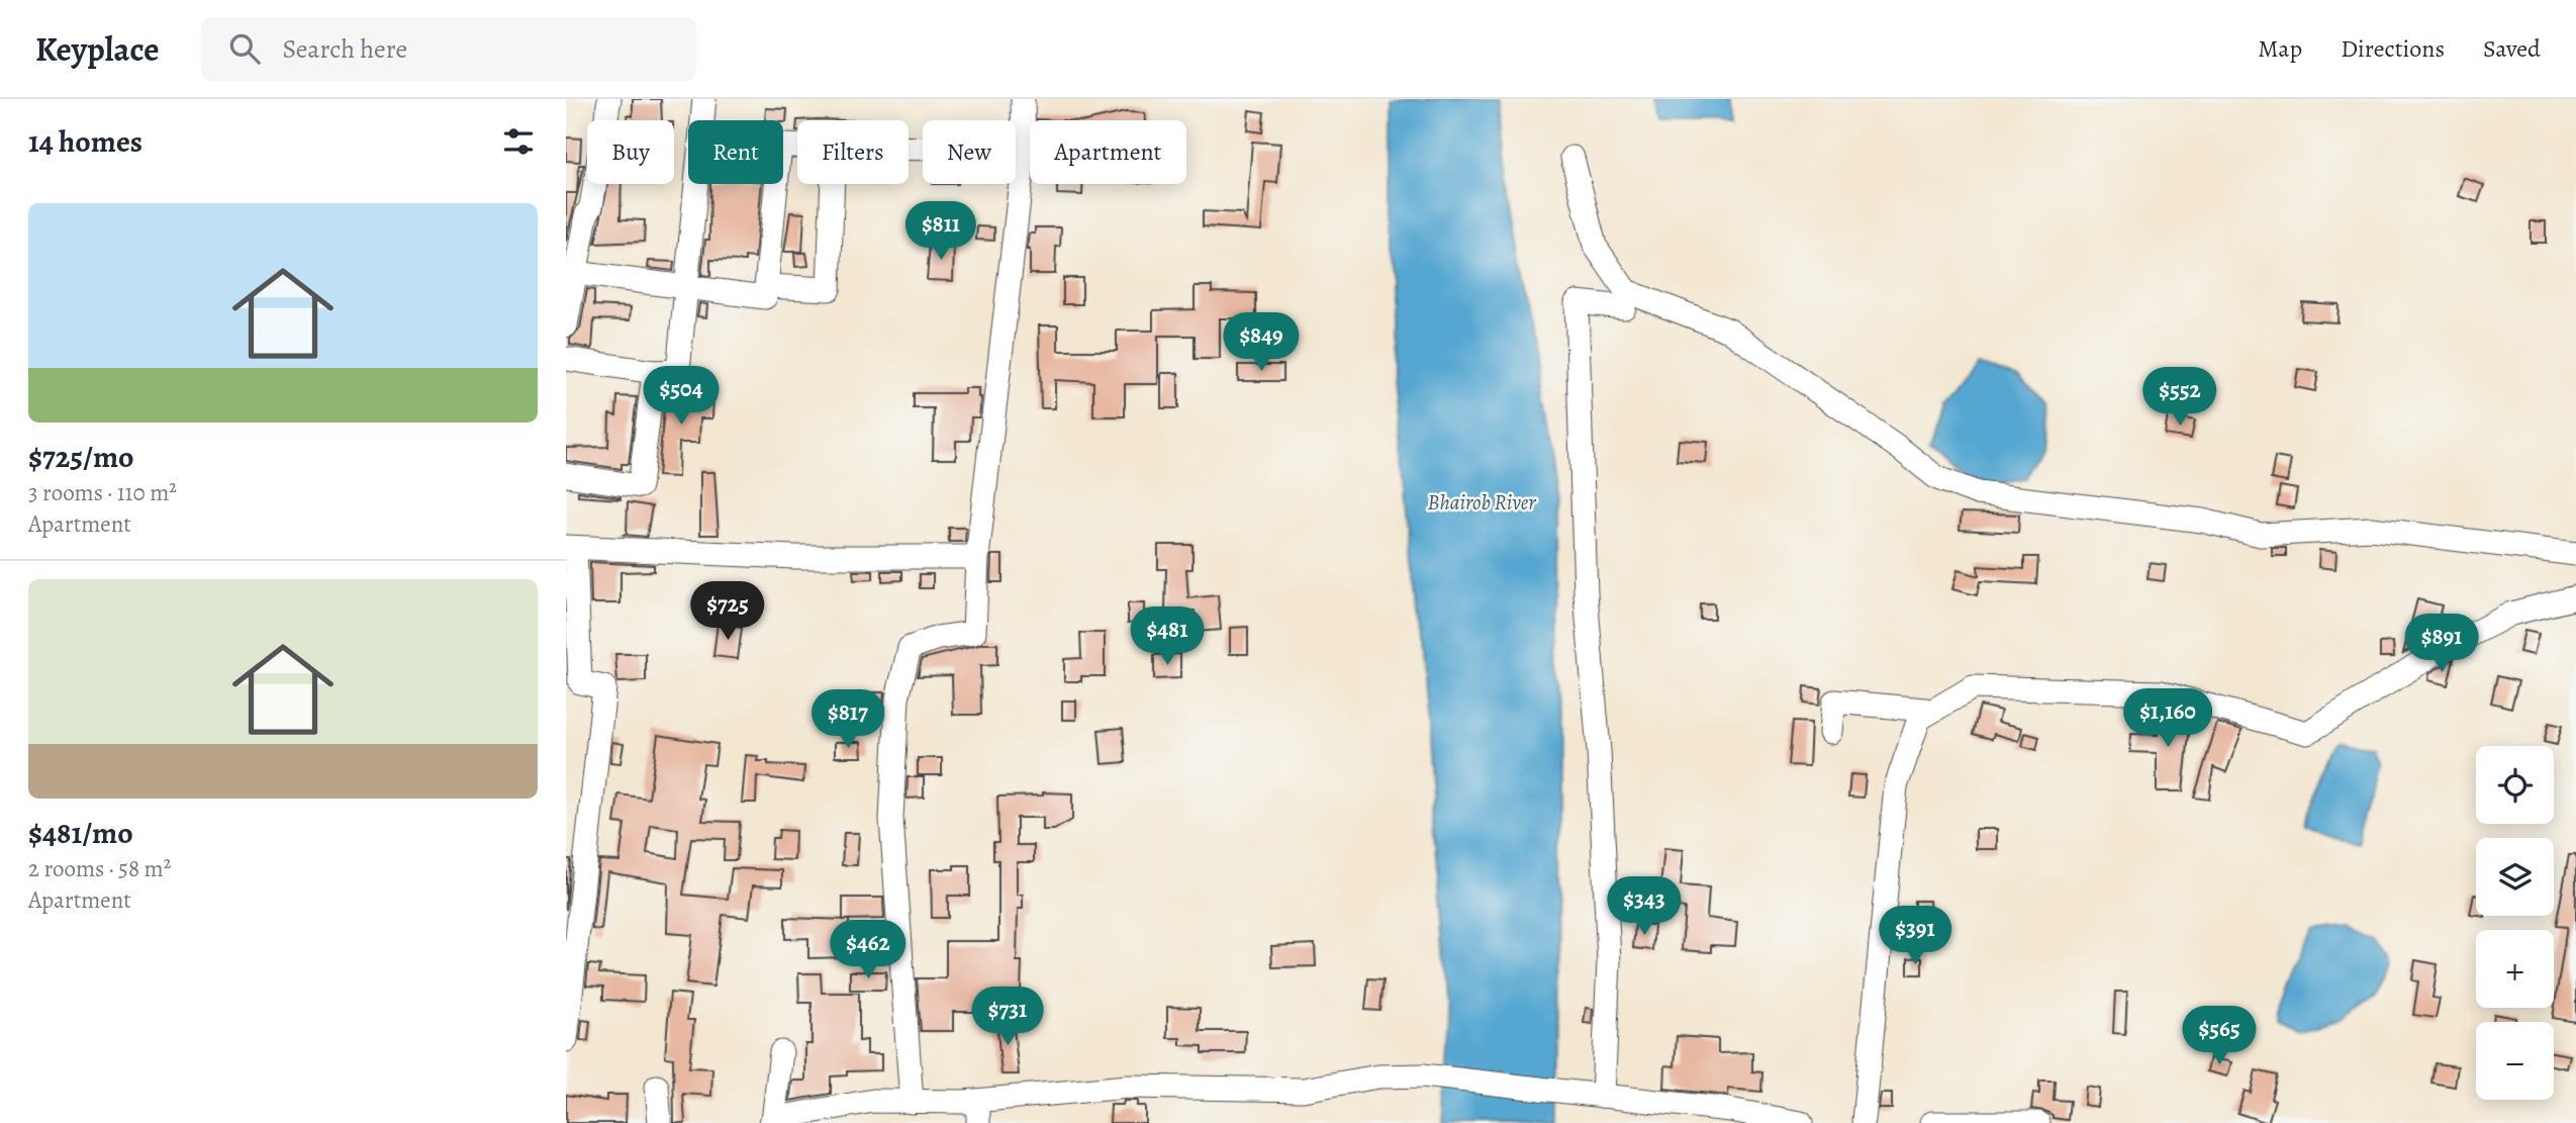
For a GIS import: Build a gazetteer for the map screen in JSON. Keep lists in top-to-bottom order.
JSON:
{
  "water": ["Bhairob River"],
  "page": {
    "header": "Keyplace",
    "search": "Search here",
    "nav": ["Map", "Directions", "Saved"],
    "heading": "14 homes",
    "chip": [
      "Buy",
      "Rent",
      "Filters",
      "New",
      "Apartment"
    ],
    "list": [
      {
        "name": "$725/mo",
        "note": "3 rooms · 110 m² · Apartment"
      },
      {
        "name": "$481/mo",
        "note": "2 rooms · 58 m² · Apartment"
      }
    ],
    "price": [
      "$811",
      "$849",
      "$504",
      "$552",
      "$725",
      "$481",
      "$891",
      "$1,160",
      "$817",
      "$343",
      "$391",
      "$462",
      "$731",
      "$565"
    ],
    "map_buttons": ["+", "−"]
  }
}
